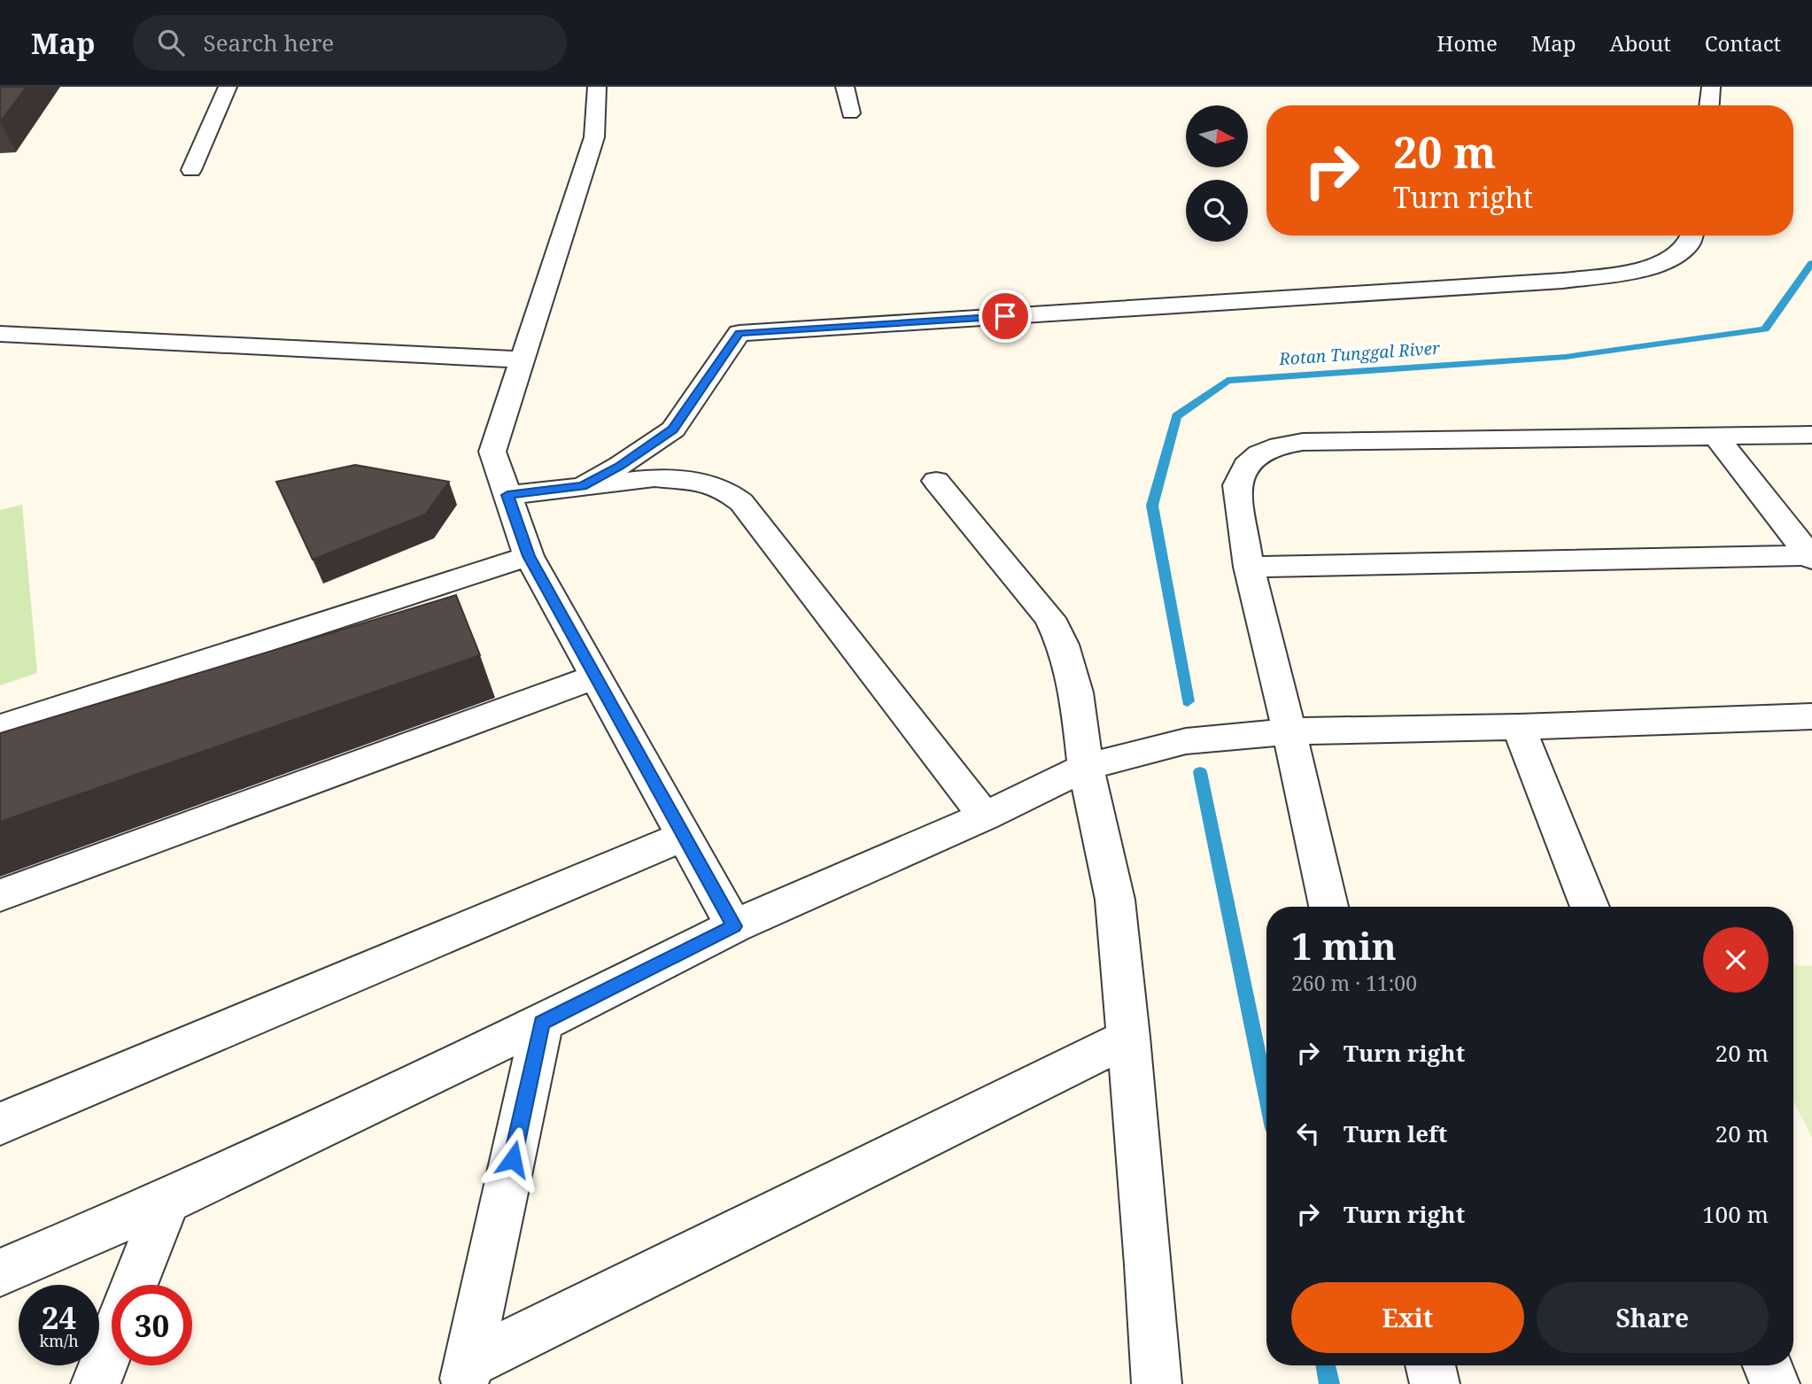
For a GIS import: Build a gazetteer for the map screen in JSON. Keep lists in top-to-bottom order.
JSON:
{
  "water": ["Rotan Tunggal River"],
  "north": "right",
  "page": {
    "header": "Map",
    "search": "Search here",
    "nav": [
      "Home",
      "Map",
      "About",
      "Contact"
    ],
    "turn": ["20 m", "Turn right"],
    "heading": ["1 min", "260 m · 11:00"],
    "list": [
      {
        "name": "Turn right",
        "value": "20 m"
      },
      {
        "name": "Turn left",
        "value": "20 m"
      },
      {
        "name": "Turn right",
        "value": "100 m"
      }
    ],
    "buttons": ["Exit", "Share"],
    "speed": "24 km/h",
    "limit": "30"
  }
}
